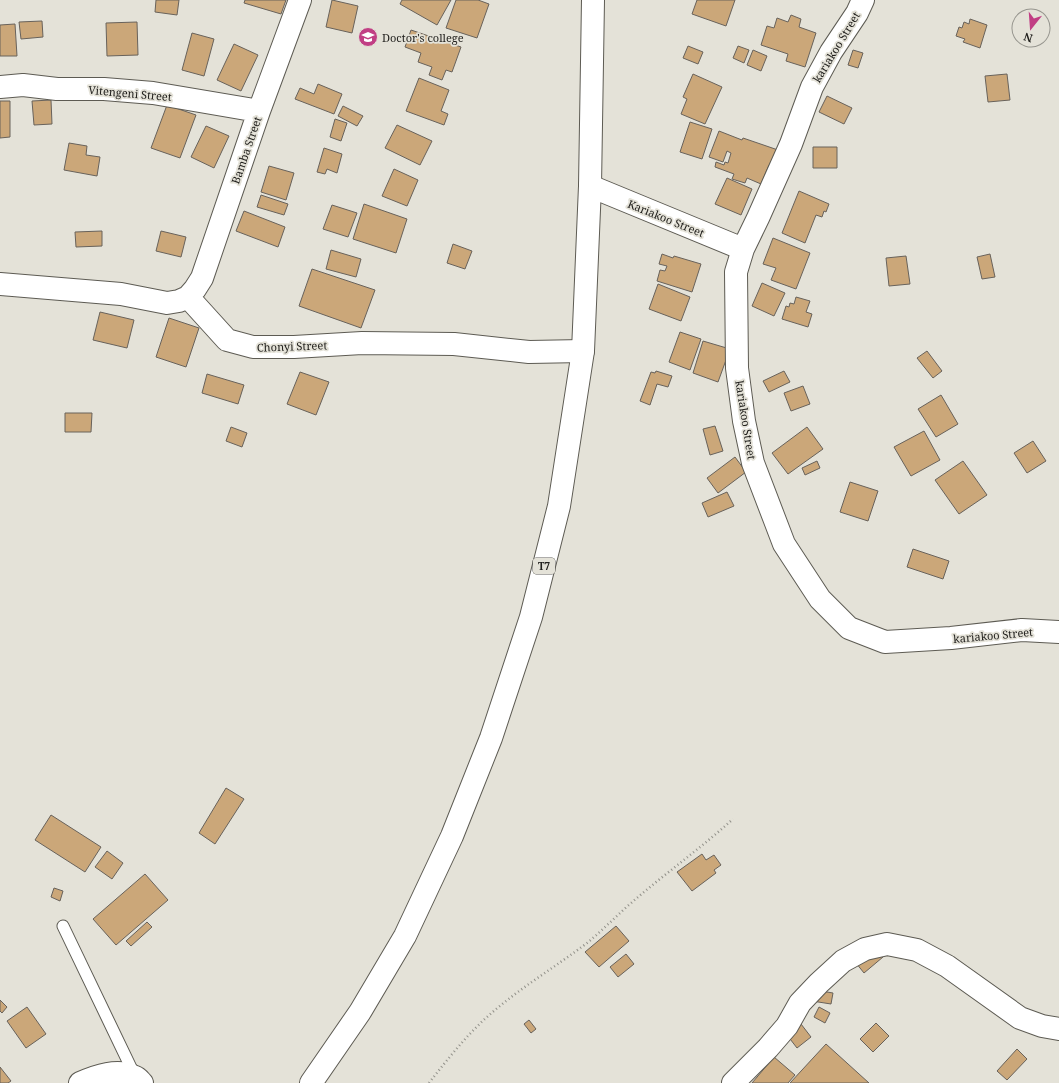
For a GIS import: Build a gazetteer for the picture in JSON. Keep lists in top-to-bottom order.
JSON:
{
  "streets": {
    "main road": [
      "kariakoo Street",
      "Vitengeni Street",
      "Bamba Street",
      "Kariakoo Street",
      "Chonyi Street",
      "T7"
    ]
  },
  "crossings": [
    ["kariakoo Street", "Kariakoo Street"],
    ["Vitengeni Street", "Bamba Street"],
    ["Bamba Street", "Chonyi Street"],
    ["Kariakoo Street", "T7"],
    ["Chonyi Street", "T7"]
  ],
  "places": {
    "school or university": ["Doctor's college"]
  },
  "north": "bottom"
}
